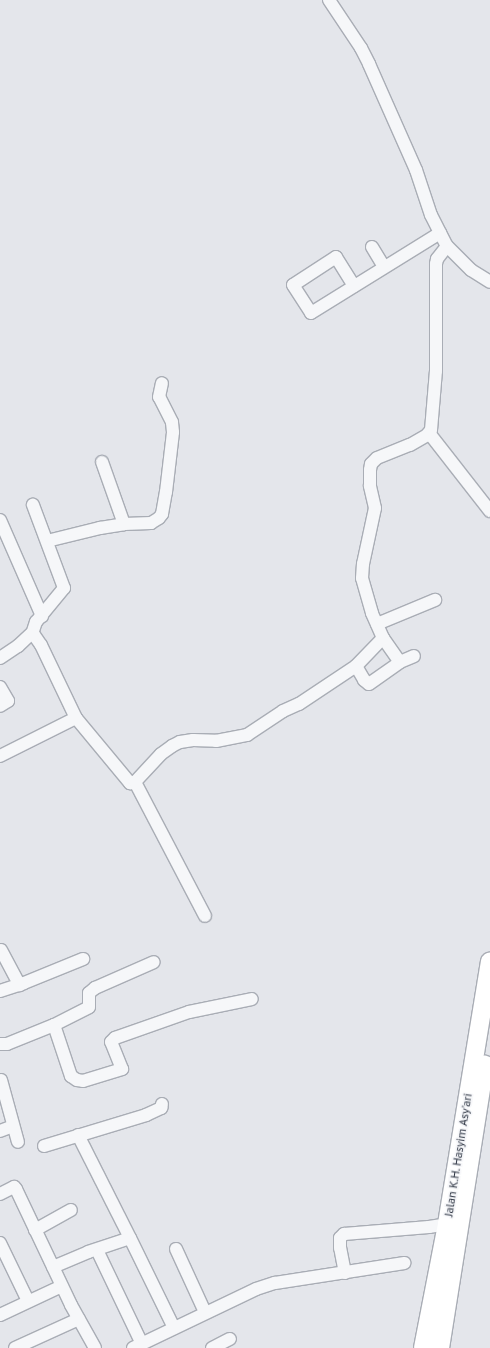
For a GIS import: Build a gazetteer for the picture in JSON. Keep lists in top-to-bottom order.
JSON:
{
  "streets": {
    "highway": ["Jalan K.H. Hasyim Asy'ari"]
  }
}
